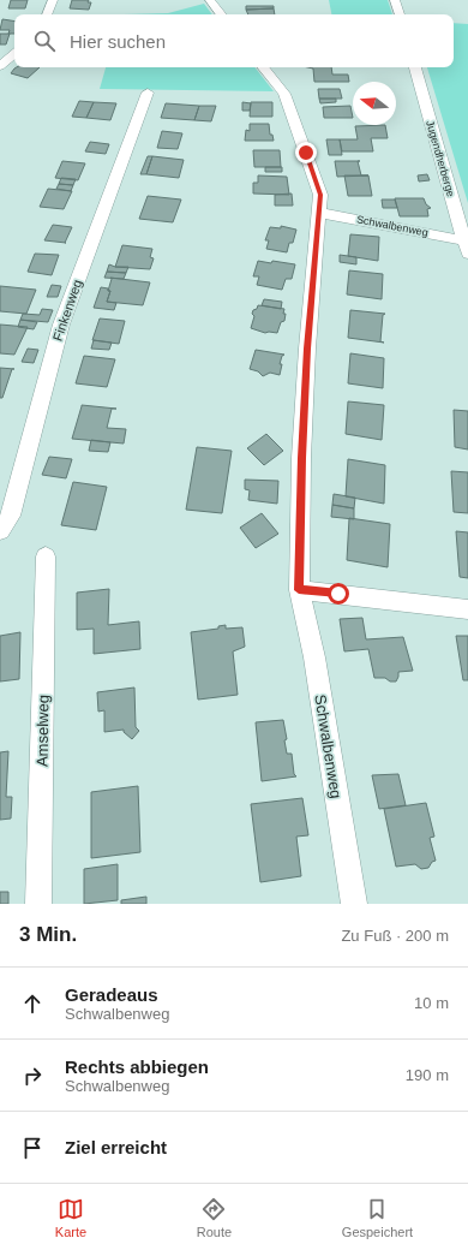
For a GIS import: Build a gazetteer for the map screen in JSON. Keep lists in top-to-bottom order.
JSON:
{
  "streets": {
    "street": [
      "Jugendherberge",
      "Schwalbenweg",
      "Finkenweg",
      "Amselweg"
    ]
  },
  "crossings": [
    ["Jugendherberge", "Schwalbenweg"]
  ],
  "north": "left",
  "page": {
    "search": "Hier suchen",
    "heading": ["3 Min.", "Zu Fuß · 200 m"],
    "list": [
      ["Geradeaus", "Schwalbenweg", "10 m"],
      ["Rechts abbiegen", "Schwalbenweg", "190 m"],
      "Ziel erreicht"
    ],
    "nav": ["Karte", "Route", "Gespeichert"]
  }
}
